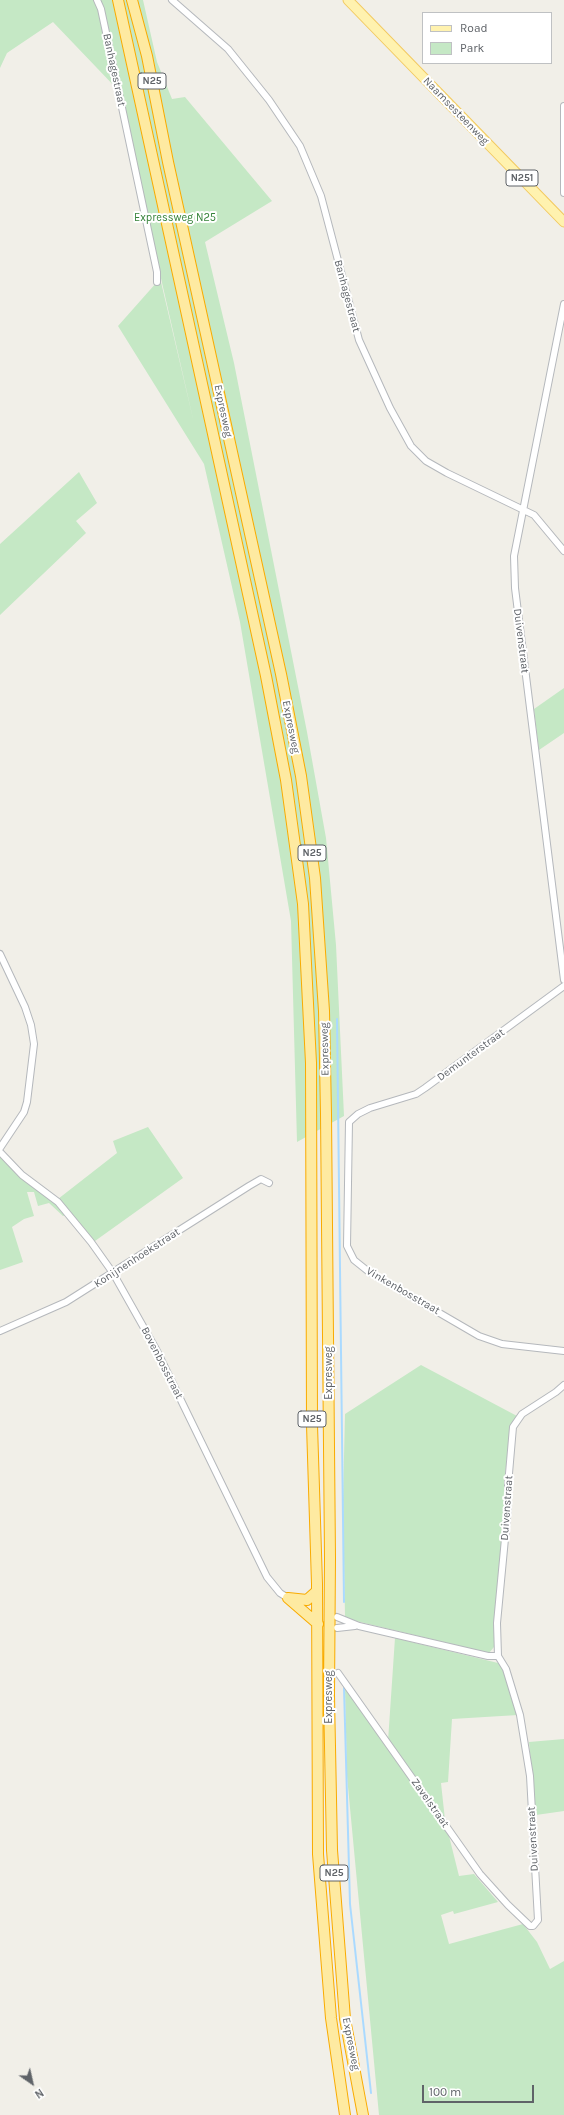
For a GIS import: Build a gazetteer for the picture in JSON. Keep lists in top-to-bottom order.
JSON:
{
  "streets": {
    "highway": ["N25", "Expresweg"],
    "main road": ["Naamsesteenweg", "N251"],
    "street": [
      "Banhagestraat",
      "Duivenstraat",
      "Demunterstraat",
      "Konijnenhoekstraat",
      "Vinkenbosstraat",
      "Bovenbosstraat",
      "Zavelstraat"
    ]
  },
  "crossings": [
    ["Banhagestraat", "Duivenstraat"],
    ["Duivenstraat", "Zavelstraat"],
    ["Demunterstraat", "Vinkenbosstraat"],
    ["Konijnenhoekstraat", "Bovenbosstraat"]
  ],
  "parks": ["Expressweg N25"],
  "legend": ["Road", "Park"],
  "scale_bar": "100 m",
  "north": "bottom right"
}
